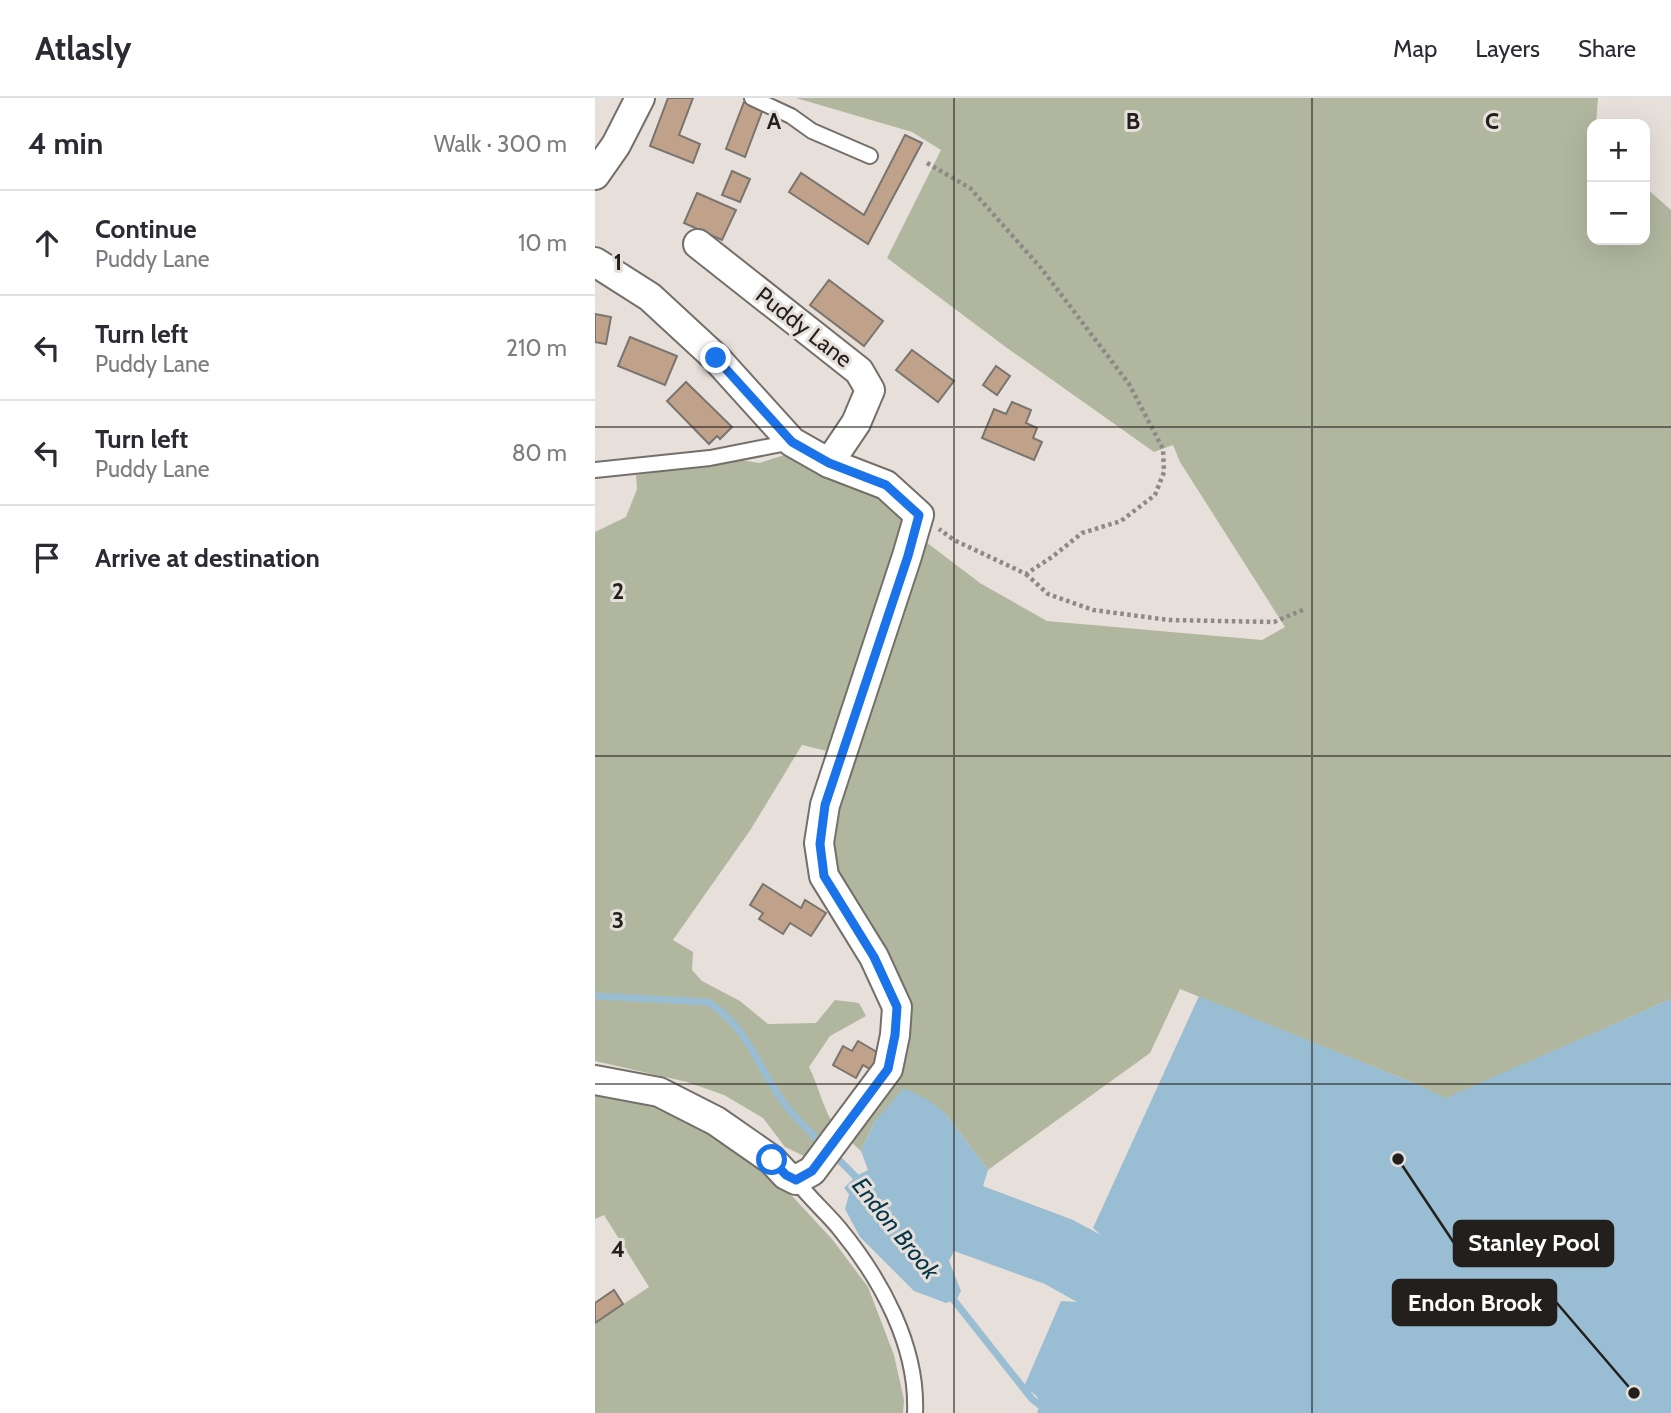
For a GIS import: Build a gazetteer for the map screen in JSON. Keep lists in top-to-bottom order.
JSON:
{
  "streets": {
    "street": ["Puddy Lane"]
  },
  "water": ["Endon Brook"],
  "places": ["Stanley Pool", "Endon Brook"],
  "page": {
    "header": "Atlasly",
    "nav": ["Map", "Layers", "Share"],
    "heading": ["4 min", "Walk · 300 m"],
    "map_buttons": ["+", "−"],
    "list": [
      ["Continue", "Puddy Lane", "10 m"],
      ["Turn left", "Puddy Lane", "210 m"],
      ["Turn left", "Puddy Lane", "80 m"],
      "Arrive at destination"
    ]
  },
  "grid": {
    "columns": ["A", "B", "C"],
    "rows": [
      "1",
      "2",
      "3",
      "4"
    ]
  }
}
